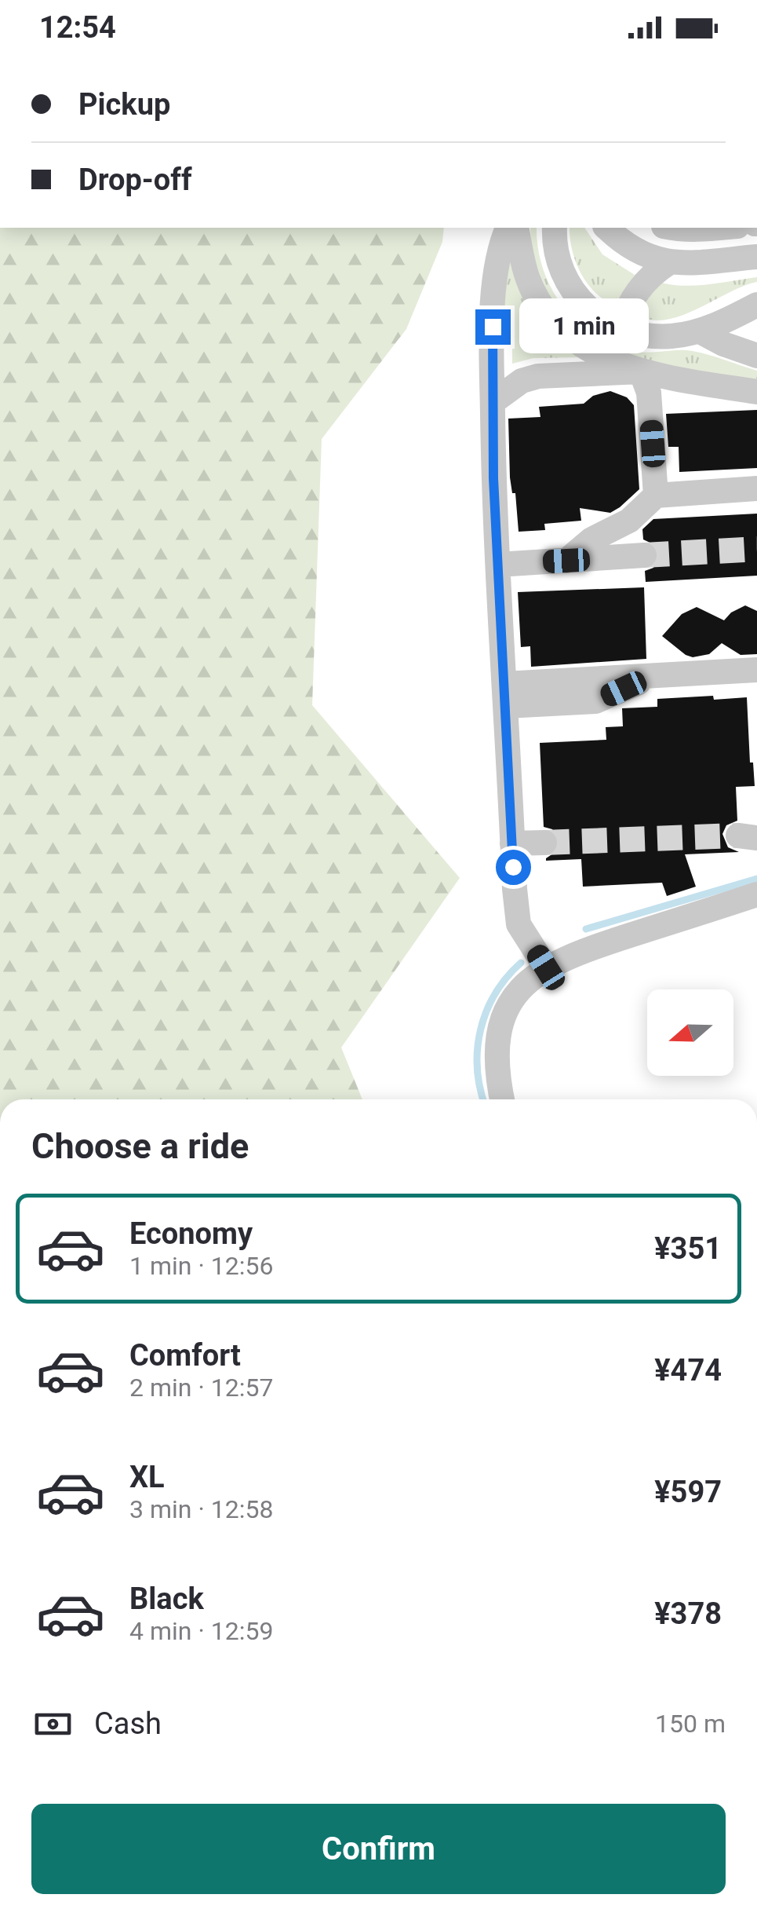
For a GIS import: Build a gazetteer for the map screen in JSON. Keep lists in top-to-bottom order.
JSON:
{
  "north": "left",
  "page": {
    "status": "12:54",
    "banner": ["Pickup", "Drop-off"],
    "bubble": "1 min",
    "heading": "Choose a ride",
    "list": [
      {
        "name": "Economy",
        "note": "1 min · 12:56",
        "value": "¥351"
      },
      {
        "name": "Comfort",
        "note": "2 min · 12:57",
        "value": "¥474"
      },
      {
        "name": "XL",
        "note": "3 min · 12:58",
        "value": "¥597"
      },
      {
        "name": "Black",
        "note": "4 min · 12:59",
        "value": "¥378"
      }
    ],
    "pay": ["Cash", "150 m"],
    "buttons": "Confirm"
  }
}
